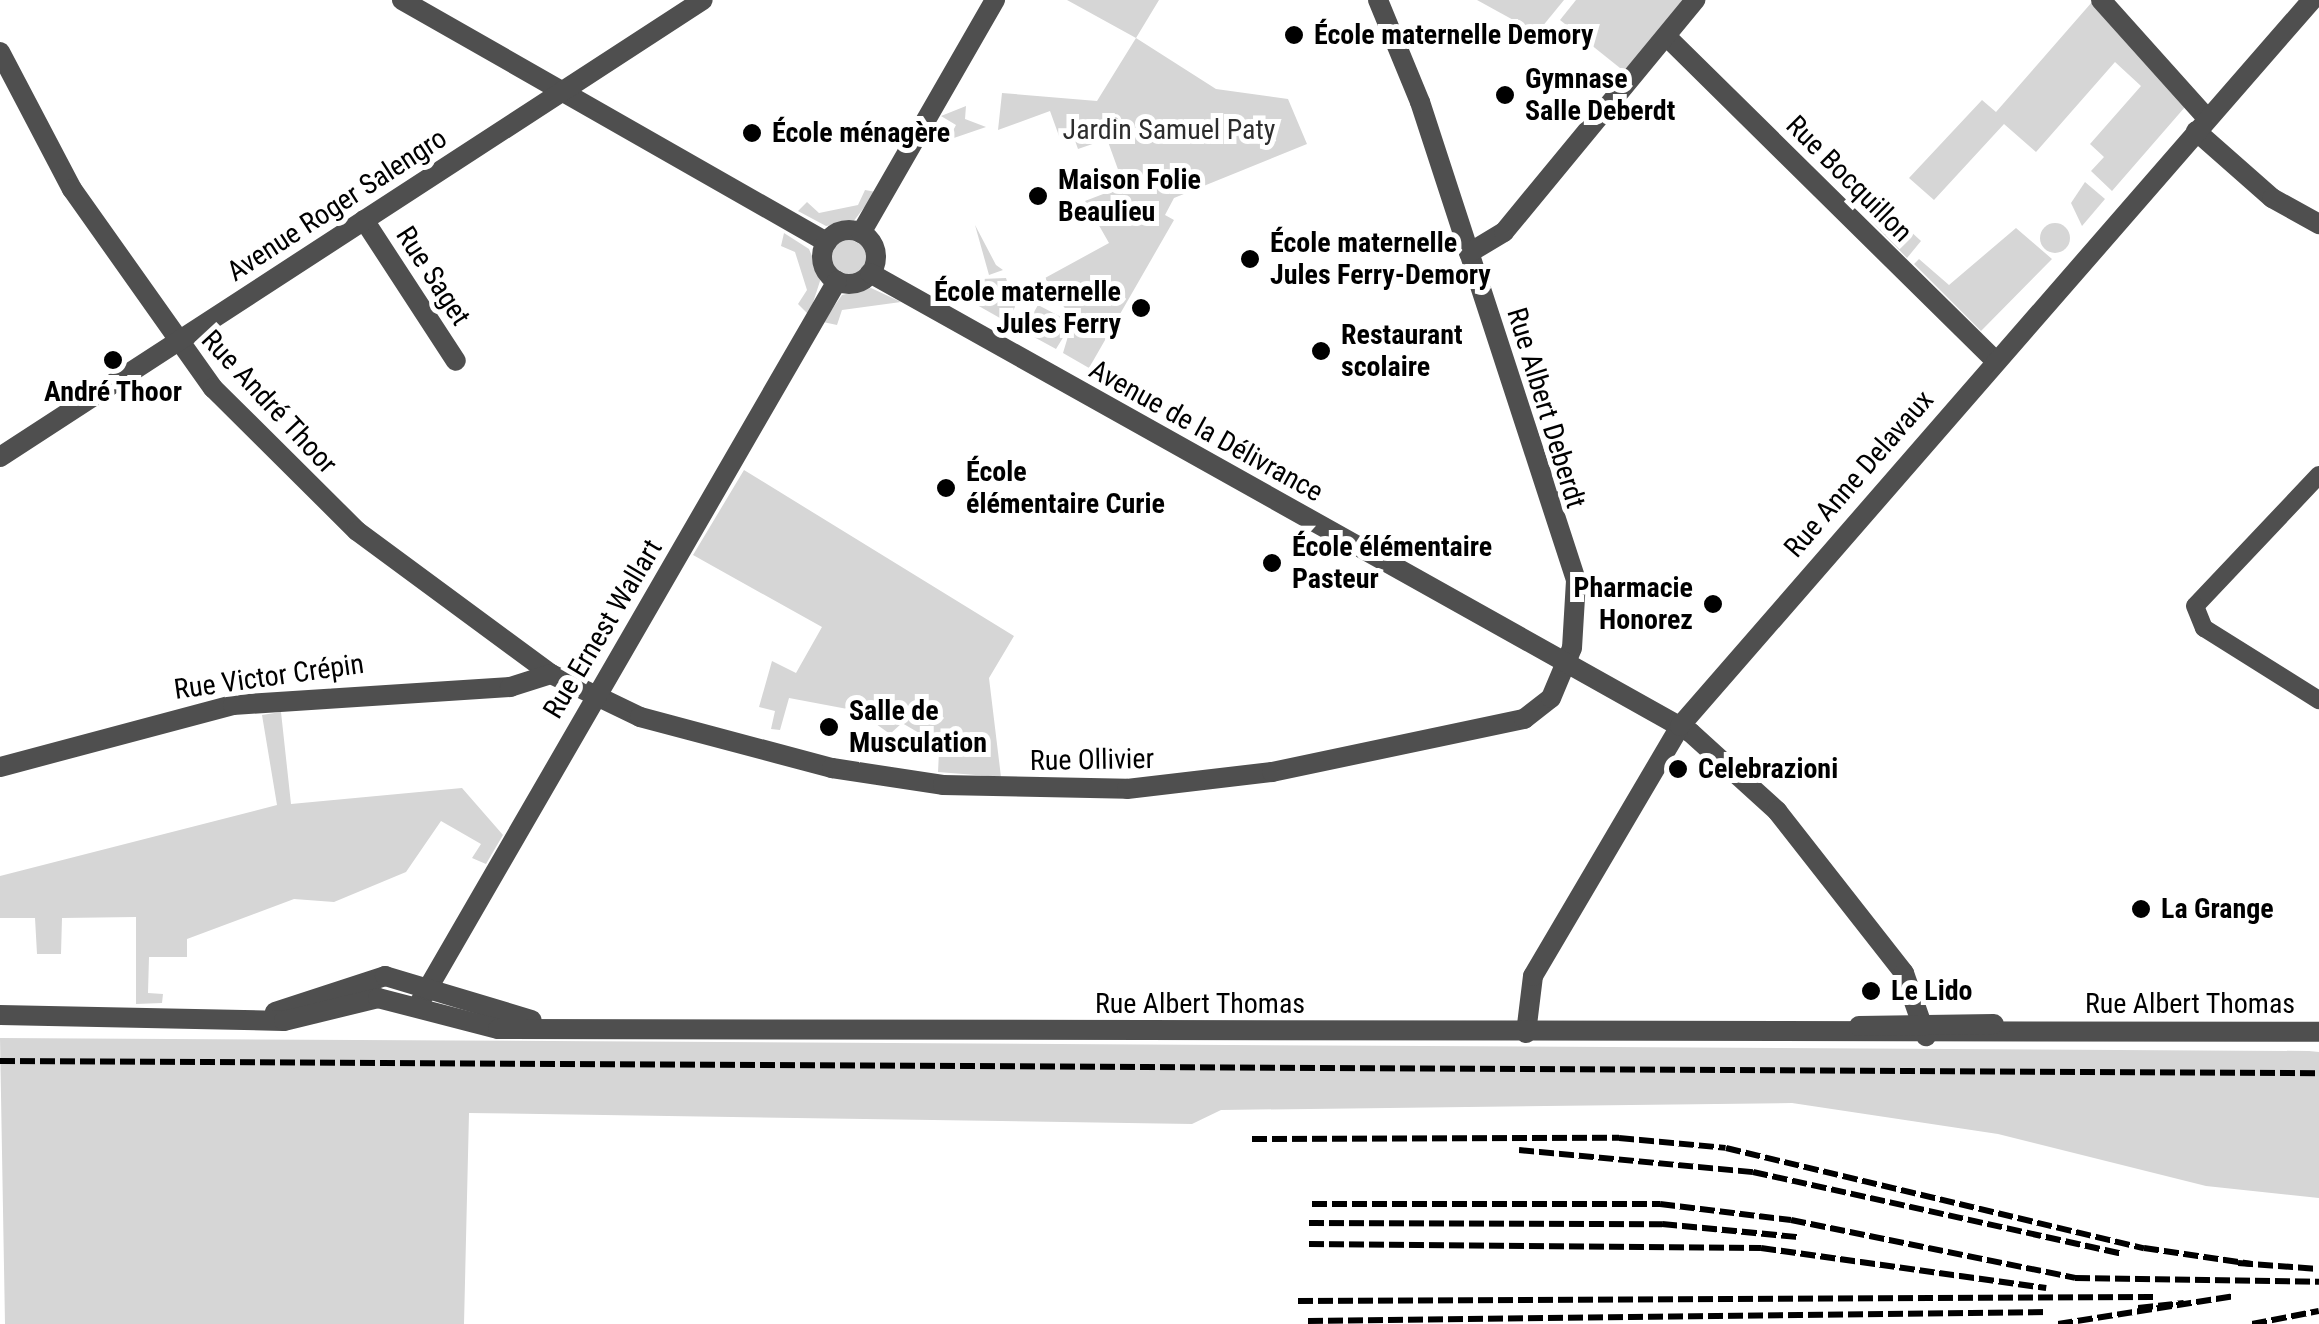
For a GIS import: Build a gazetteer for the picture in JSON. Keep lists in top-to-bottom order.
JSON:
{
  "streets": {
    "street": [
      "Rue Bocquillon",
      "Avenue Roger Salengro",
      "Rue Saget",
      "Rue André Thoor",
      "Rue Albert Deberdt",
      "Avenue de la Délivrance",
      "Rue Anne Delavaux",
      "Rue Ernest Wallart",
      "Rue Victor Crépin",
      "Rue Ollivier",
      "Rue Albert Thomas"
    ]
  },
  "crossings": [
    ["Rue Bocquillon", "Rue Anne Delavaux"],
    ["Avenue Roger Salengro", "Rue Saget"],
    ["Avenue Roger Salengro", "Rue André Thoor"],
    ["Rue André Thoor", "Rue Ernest Wallart"],
    ["Rue André Thoor", "Rue Victor Crépin"],
    ["Rue André Thoor", "Rue Ollivier"],
    ["Rue Albert Deberdt", "Avenue de la Délivrance"],
    ["Rue Albert Deberdt", "Rue Ollivier"],
    ["Avenue de la Délivrance", "Rue Anne Delavaux"],
    ["Avenue de la Délivrance", "Rue Ernest Wallart"],
    ["Avenue de la Délivrance", "Rue Ollivier"],
    ["Avenue de la Délivrance", "Rue Albert Thomas"],
    ["Rue Anne Delavaux", "Rue Albert Thomas"],
    ["Rue Ernest Wallart", "Rue Ollivier"],
    ["Rue Ernest Wallart", "Rue Albert Thomas"]
  ],
  "parks": ["Jardin Samuel Paty"],
  "places": [
    "École maternelle Demory",
    "Gymnase Salle Deberdt",
    "École ménagère",
    "Maison Folie Beaulieu",
    "École maternelle Jules Ferry-Demory",
    "École maternelle Jules Ferry",
    "Restaurant scolaire",
    "André Thoor",
    "École élémentaire Curie",
    "École élémentaire Pasteur",
    "Pharmacie Honorez",
    "Salle de Musculation",
    "Celebrazioni",
    "La Grange",
    "Le Lido"
  ]
}
